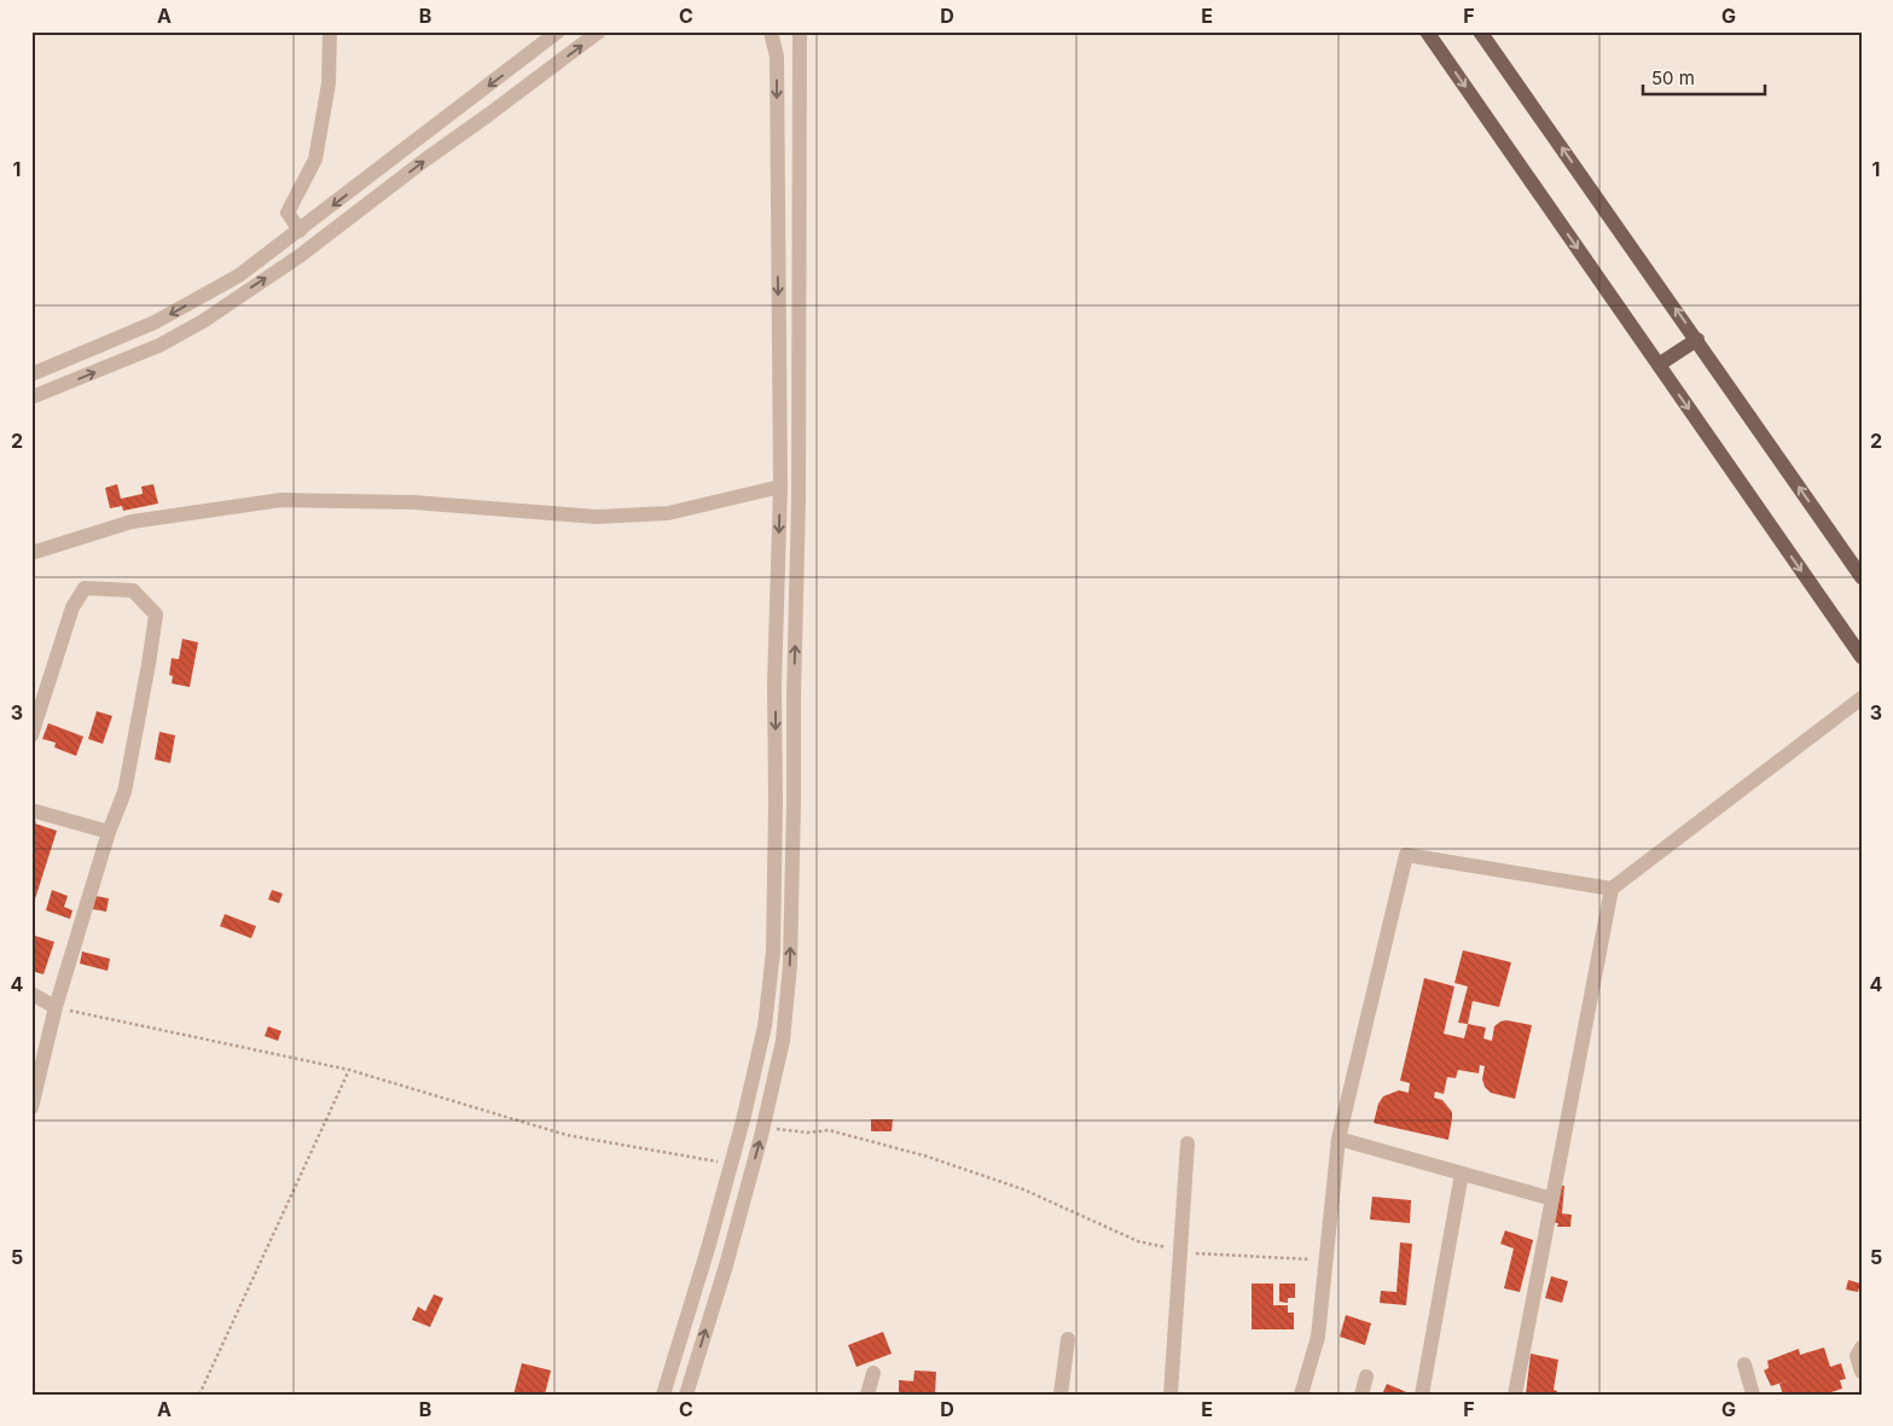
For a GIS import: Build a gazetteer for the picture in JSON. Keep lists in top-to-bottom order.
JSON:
{
  "scale_bar": "50 m",
  "grid": {
    "columns": [
      "A",
      "B",
      "C",
      "D",
      "E",
      "F",
      "G"
    ],
    "rows": [
      "1",
      "2",
      "3",
      "4",
      "5"
    ]
  }
}
